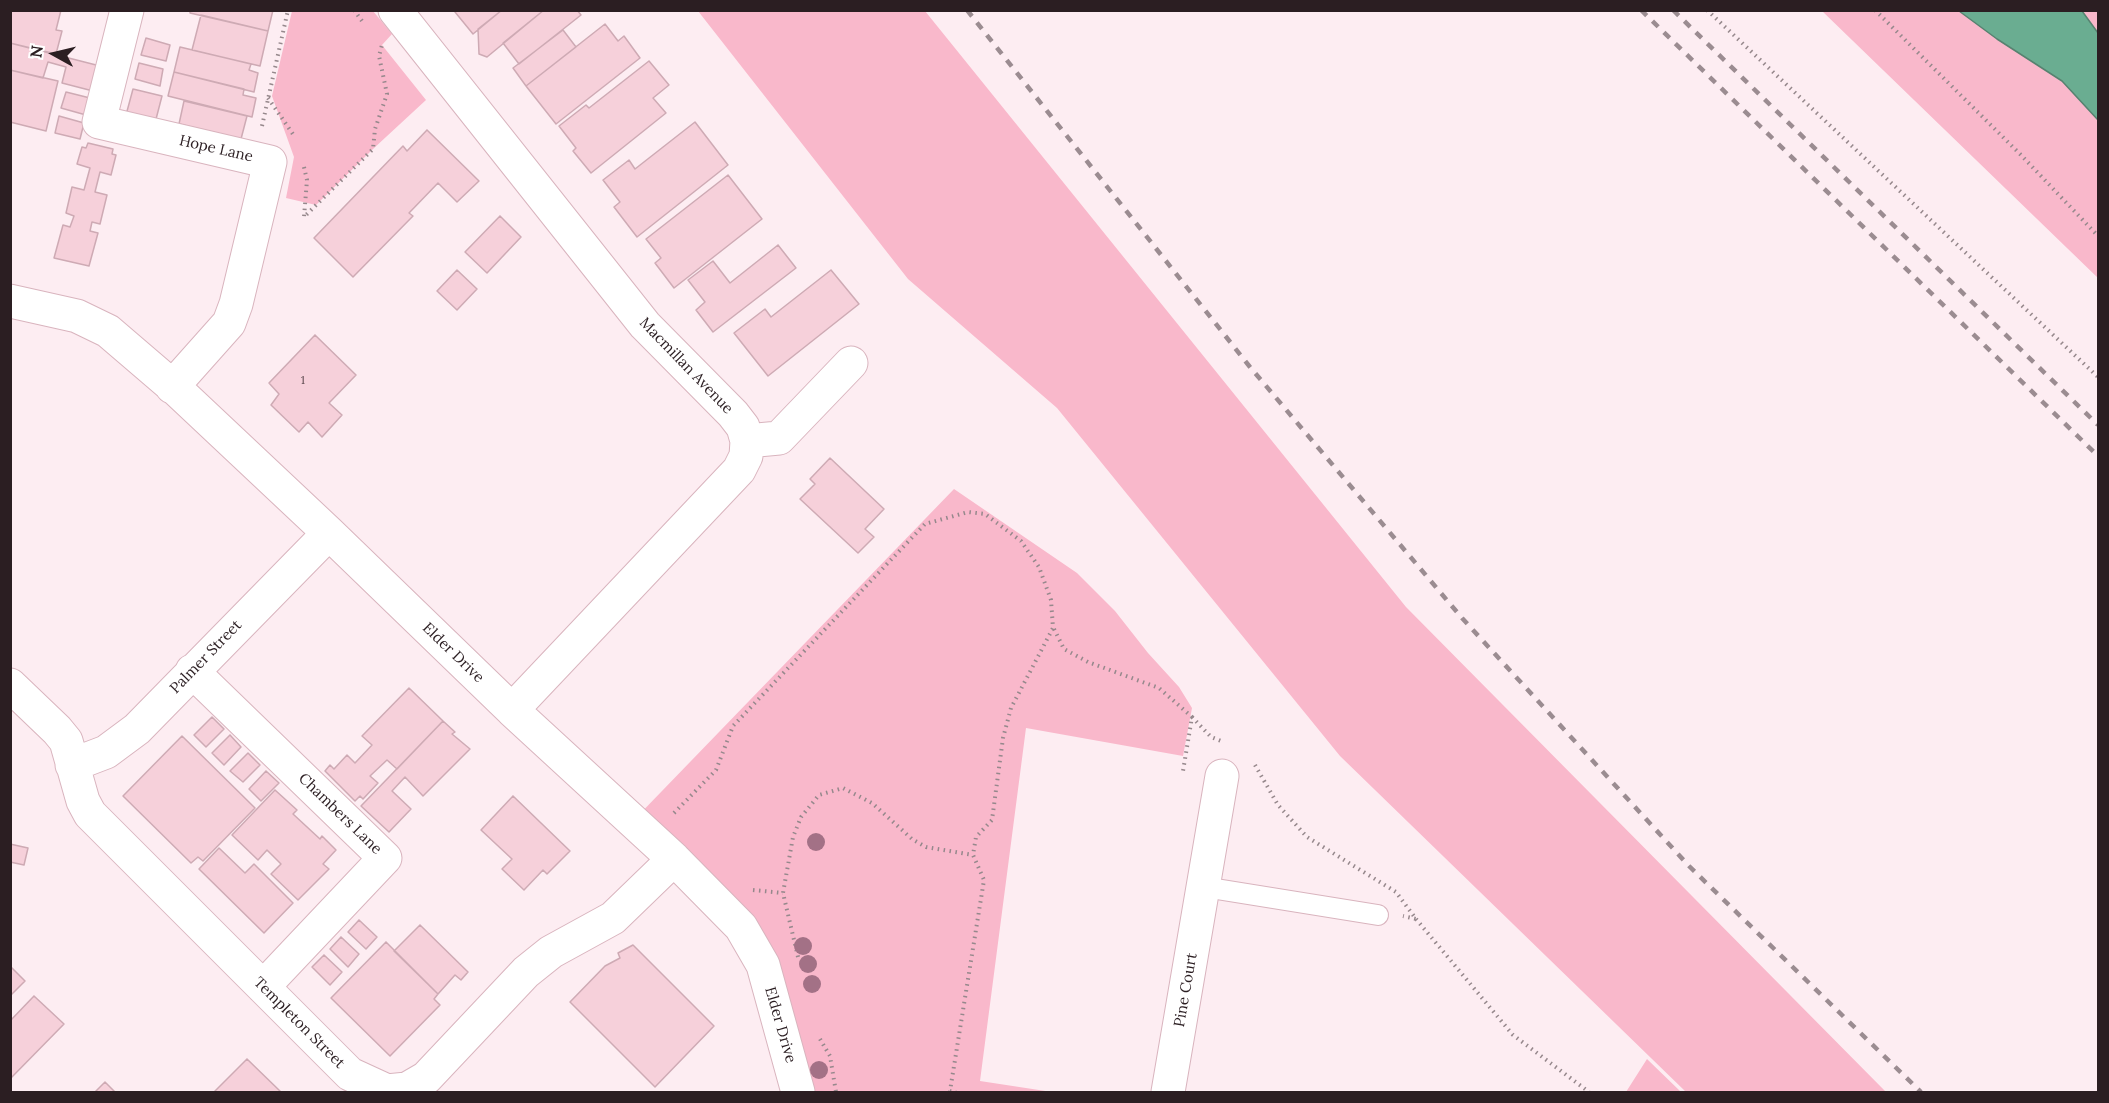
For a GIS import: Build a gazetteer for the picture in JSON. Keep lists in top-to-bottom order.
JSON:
{
  "streets": {
    "street": [
      "Hope Lane",
      "Macmillan Avenue",
      "Elder Drive",
      "Palmer Street",
      "Chambers Lane",
      "Pine Court",
      "Templeton Street"
    ]
  },
  "crossings": [
    ["Hope Lane", "Elder Drive"],
    ["Elder Drive", "Palmer Street"],
    ["Elder Drive", "Templeton Street"],
    ["Palmer Street", "Chambers Lane"],
    ["Palmer Street", "Templeton Street"],
    ["Chambers Lane", "Templeton Street"]
  ],
  "house_numbers": ["1"],
  "north": "left"
}
